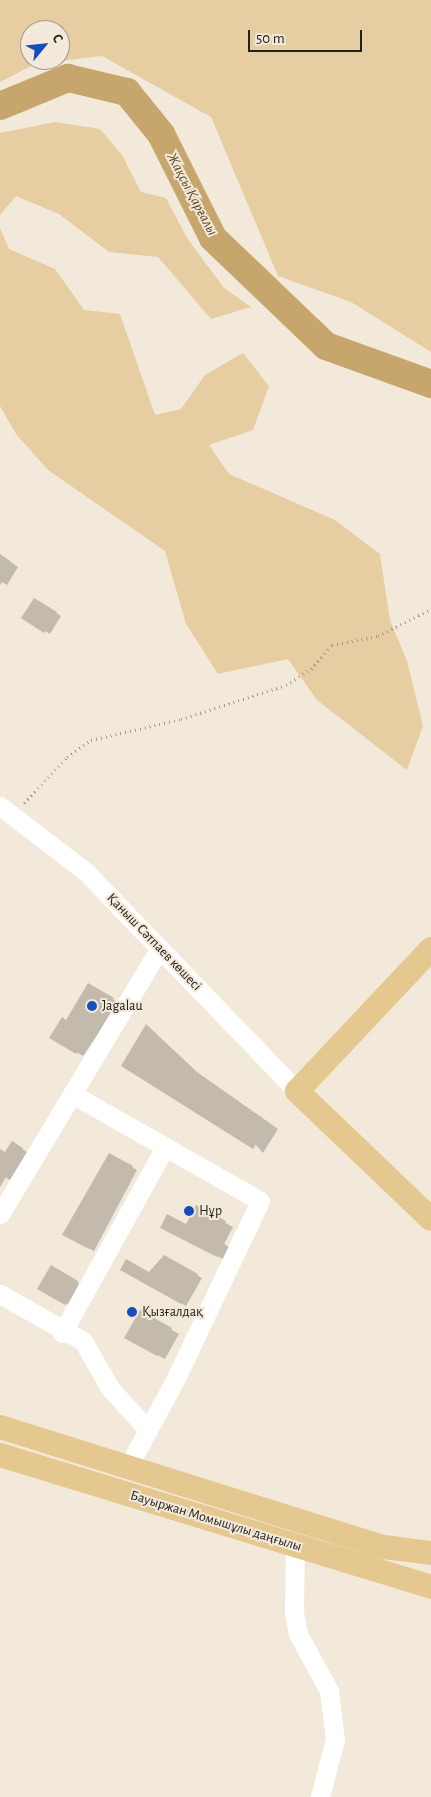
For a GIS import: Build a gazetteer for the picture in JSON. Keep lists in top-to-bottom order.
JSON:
{
  "streets": {
    "main road": ["Бауыржан Момышұлы даңғылы"],
    "street": ["Қаныш Сәтпаев көшесі"]
  },
  "water": ["Жақсы Қарғалы"],
  "places": ["Jagalau", "Нұр", "Қызғалдақ"],
  "scale_bar": "50 m",
  "north": "top right"
}
